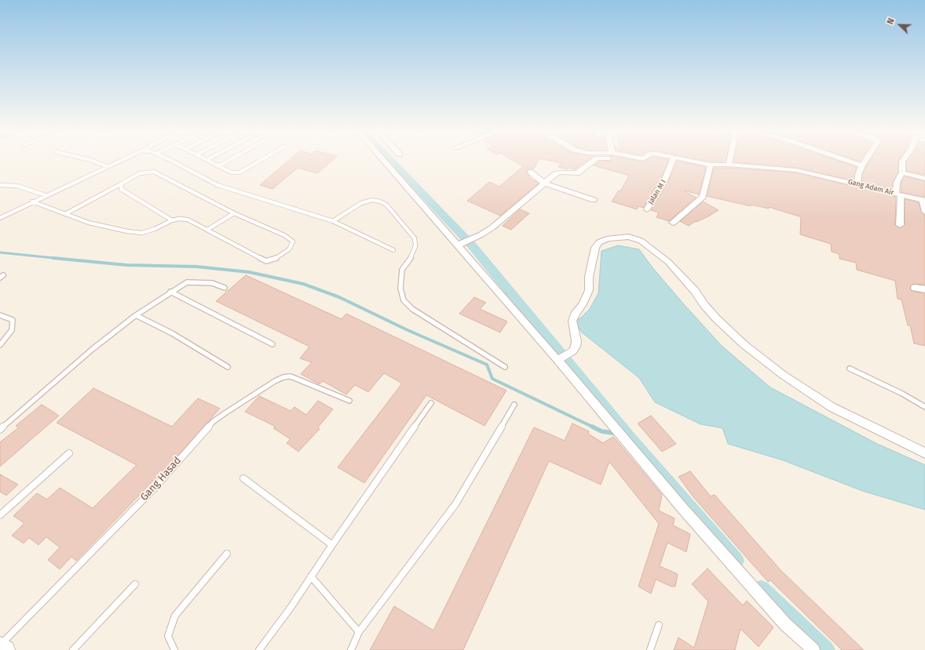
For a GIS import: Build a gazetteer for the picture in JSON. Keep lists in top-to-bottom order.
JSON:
{
  "streets": {
    "street": ["Gang Adam Air", "Jalan M I"],
    "lane": ["Gang Hasad"]
  },
  "north": "top left"
}
